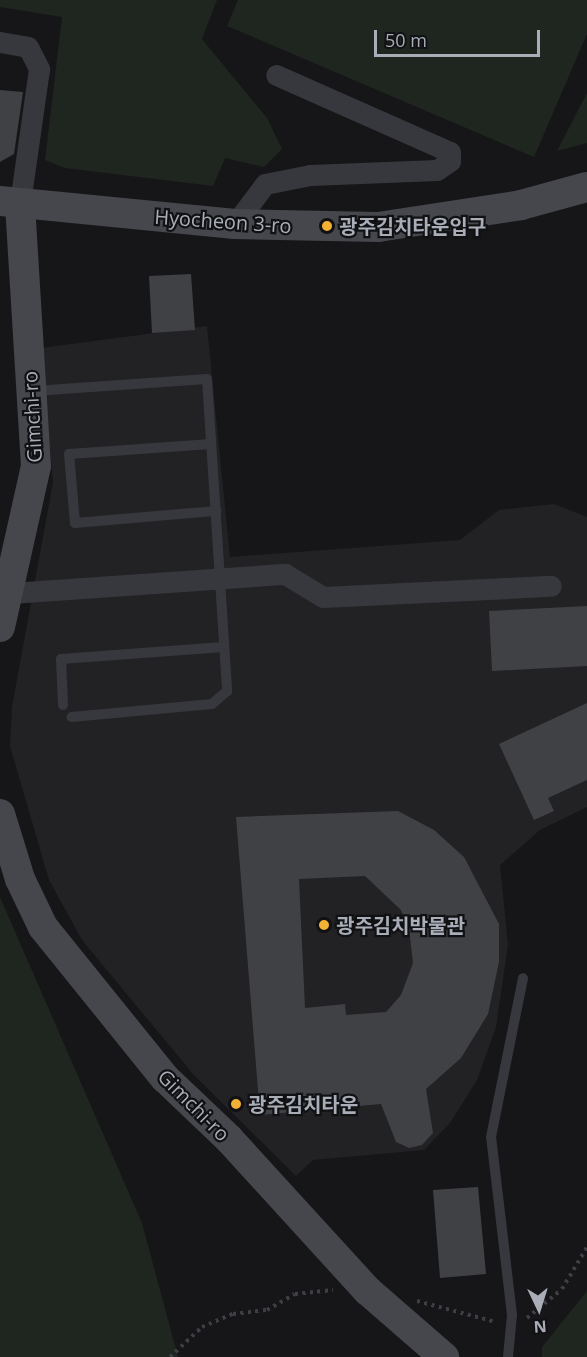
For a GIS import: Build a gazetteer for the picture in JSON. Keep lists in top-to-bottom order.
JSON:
{
  "streets": {
    "street": ["Hyocheon 3-ro", "Gimchi-ro"]
  },
  "crossings": [
    ["Hyocheon 3-ro", "Gimchi-ro"]
  ],
  "places": ["광주김치타운입구", "광주김치박물관", "광주김치타운"],
  "scale_bar": "50 m",
  "north": "bottom"
}
